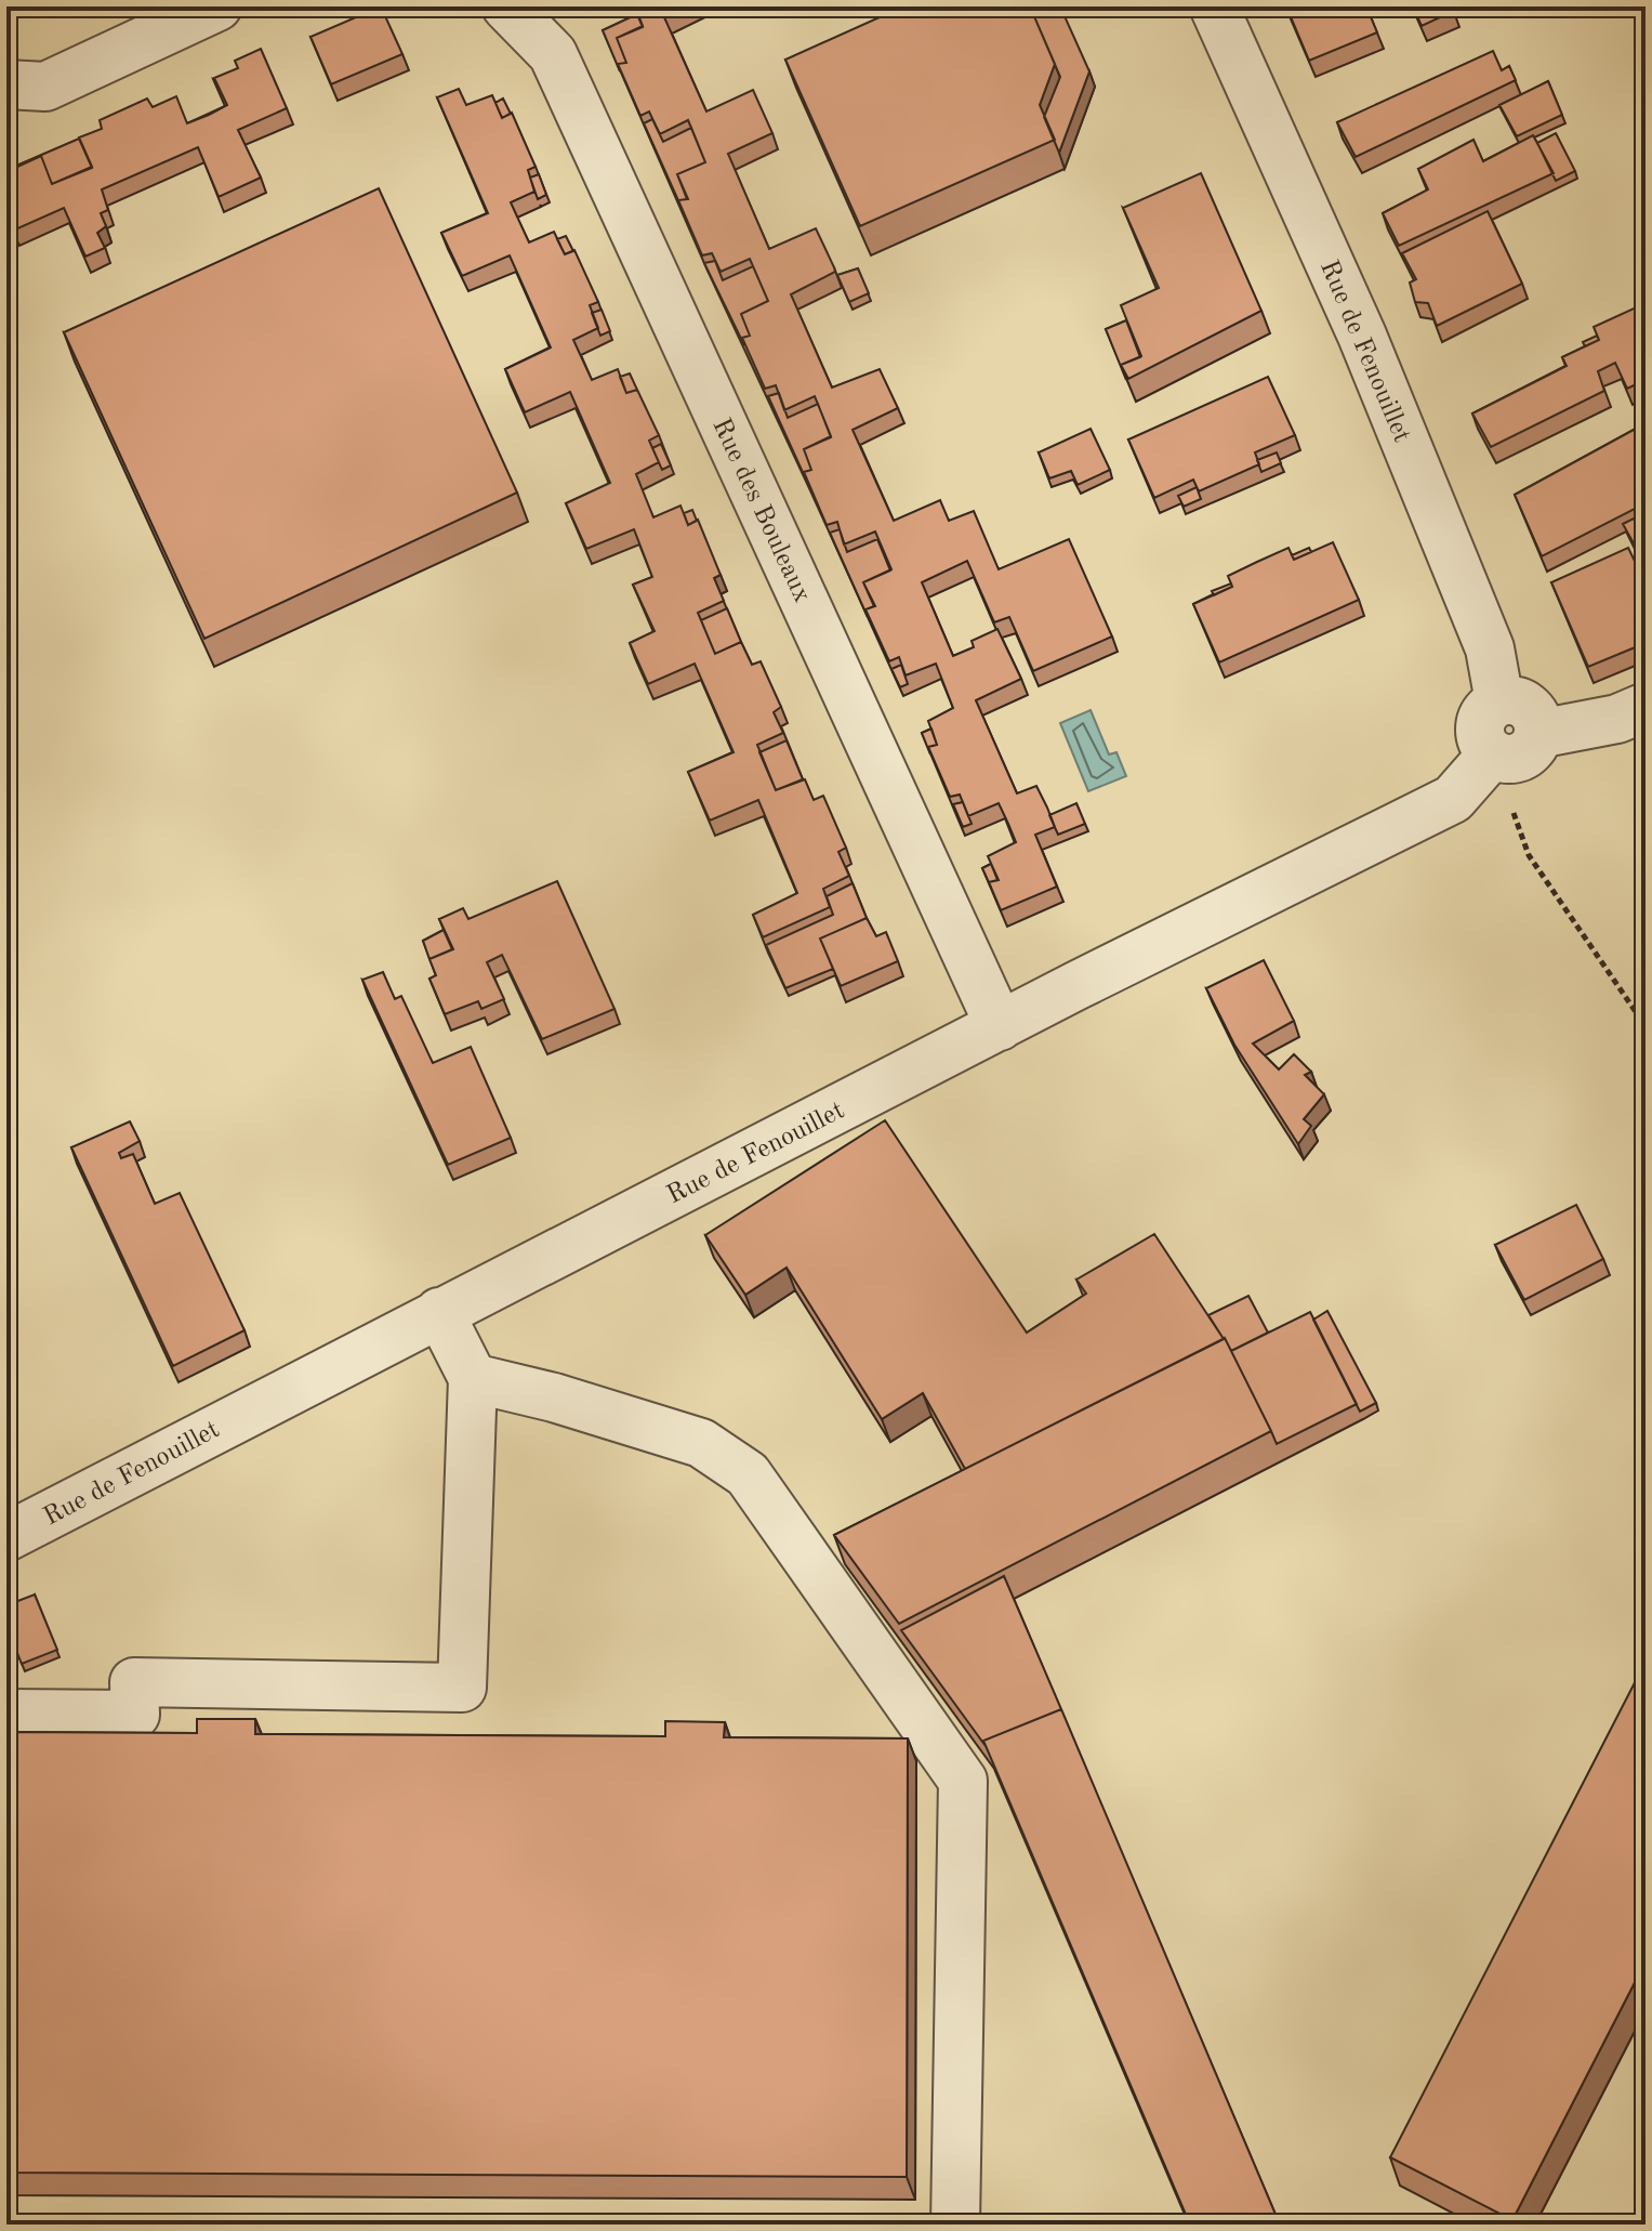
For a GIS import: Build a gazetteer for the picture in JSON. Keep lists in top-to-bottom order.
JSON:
{
  "streets": {
    "street": ["Rue de Fenouillet", "Rue des Bouleaux"]
  },
  "crossings": [
    ["Rue de Fenouillet", "Rue des Bouleaux"]
  ]
}
